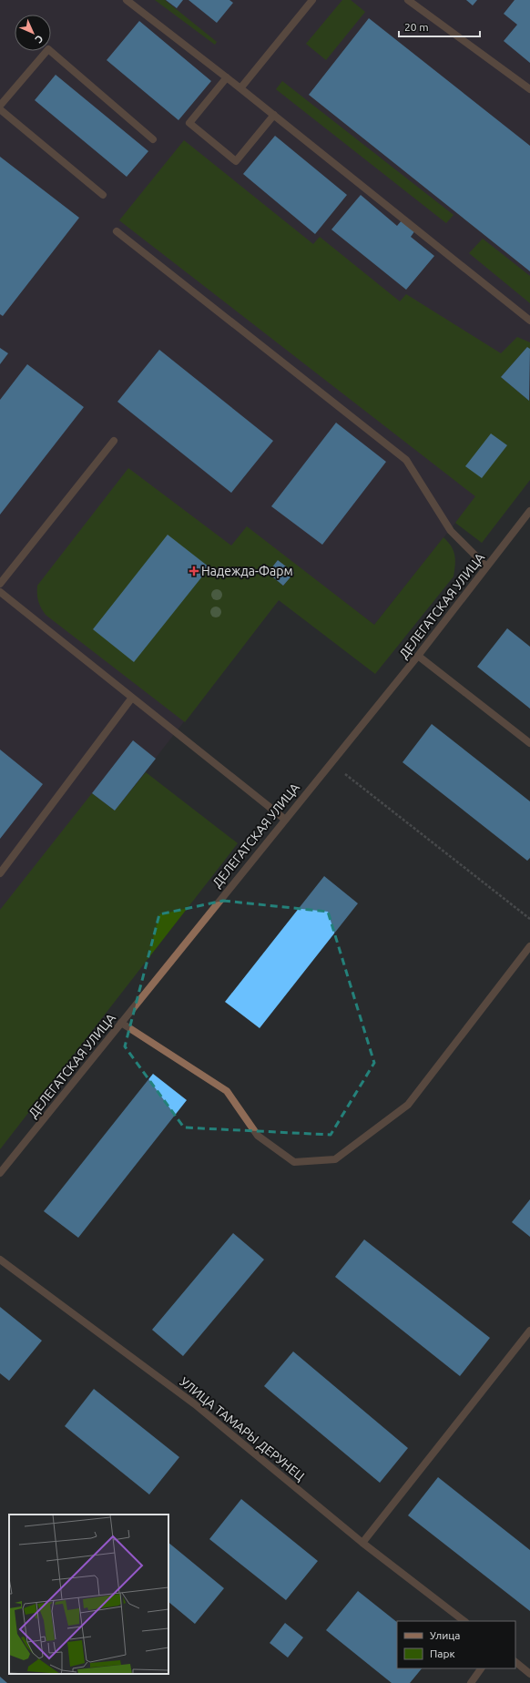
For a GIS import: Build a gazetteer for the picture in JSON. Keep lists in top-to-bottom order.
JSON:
{
  "streets": {
    "street": ["ДЕЛЕГАТСКАЯ УЛИЦА", "УЛИЦА ТАМАРЫ ДЕРУНЕЦ"]
  },
  "places": {
    "health": ["Надежда-Фарм"]
  },
  "legend": ["Улица", "Парк"],
  "scale_bar": "20 m",
  "north": "bottom right"
}
